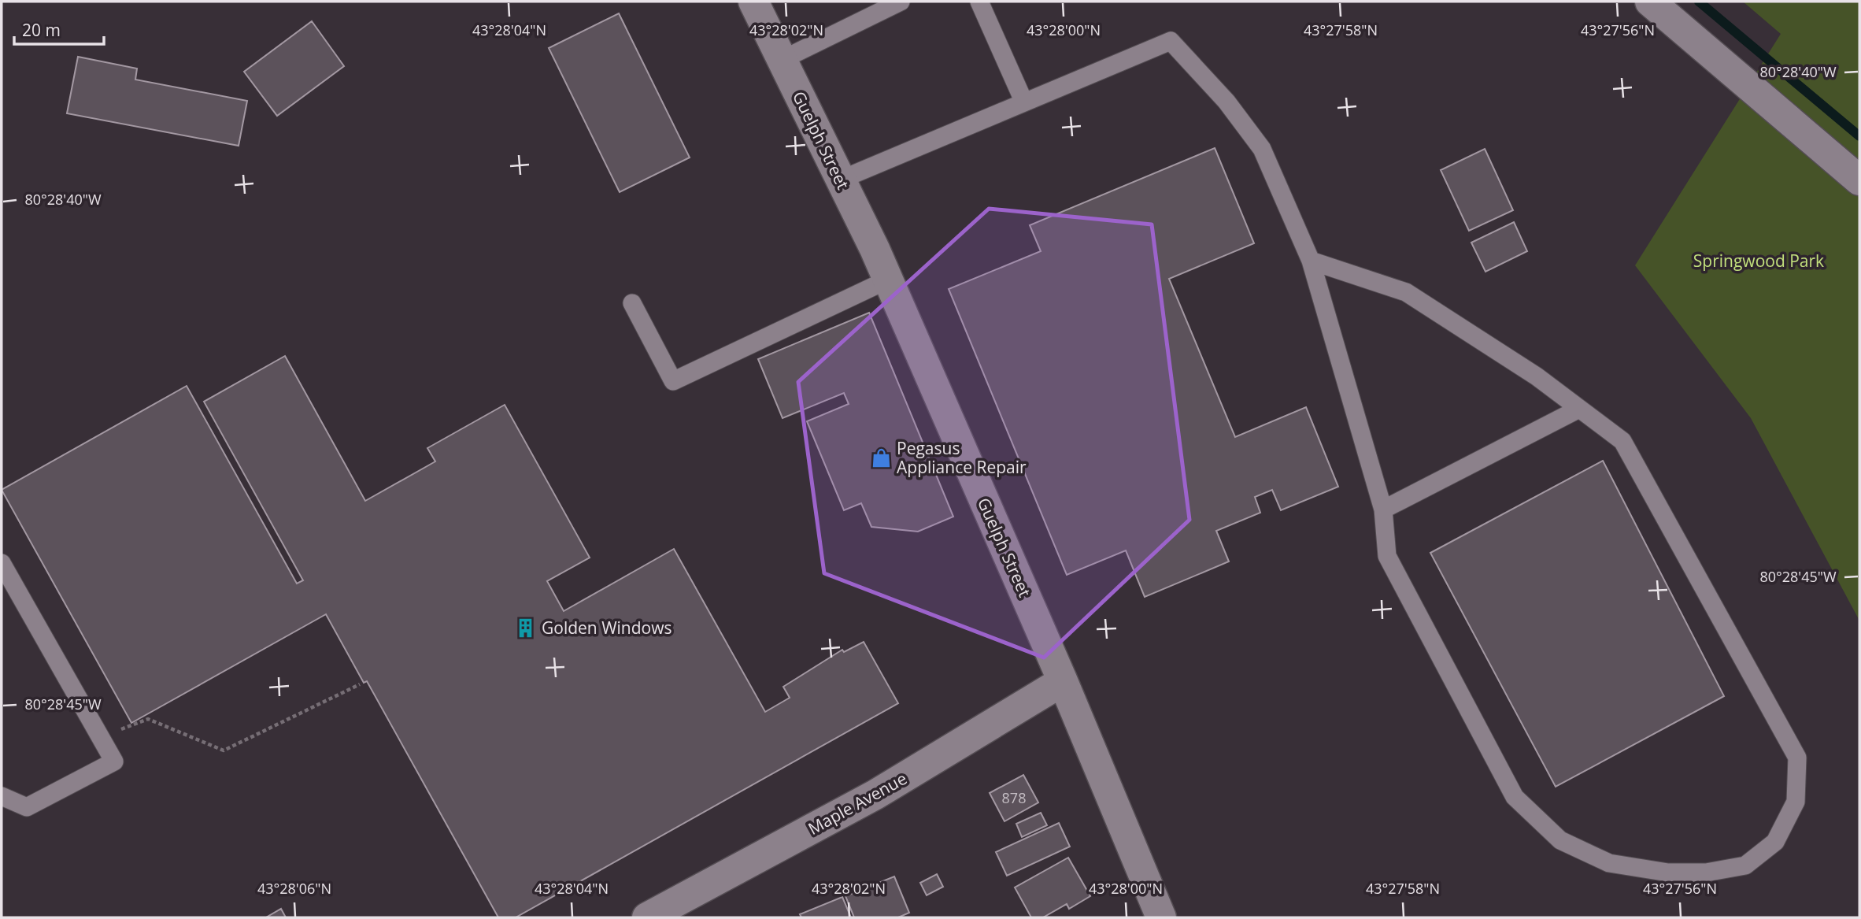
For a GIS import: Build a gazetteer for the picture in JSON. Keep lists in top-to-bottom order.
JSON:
{
  "streets": {
    "street": ["Guelph Street", "Maple Avenue"]
  },
  "crossings": [
    ["Guelph Street", "Maple Avenue"]
  ],
  "parks": ["Springwood Park"],
  "places": {
    "shop": ["Pegasus Appliance Repair"],
    "building": ["Golden Windows"]
  },
  "house_numbers": ["878"],
  "scale_bar": "20 m",
  "coordinates": [
    "43°28'04\"N",
    "43°28'02\"N",
    "43°28'00\"N",
    "43°27'58\"N",
    "43°27'56\"N",
    "80°28'40\"W",
    "80°28'45\"W",
    "43°28'06\"N"
  ]
}
